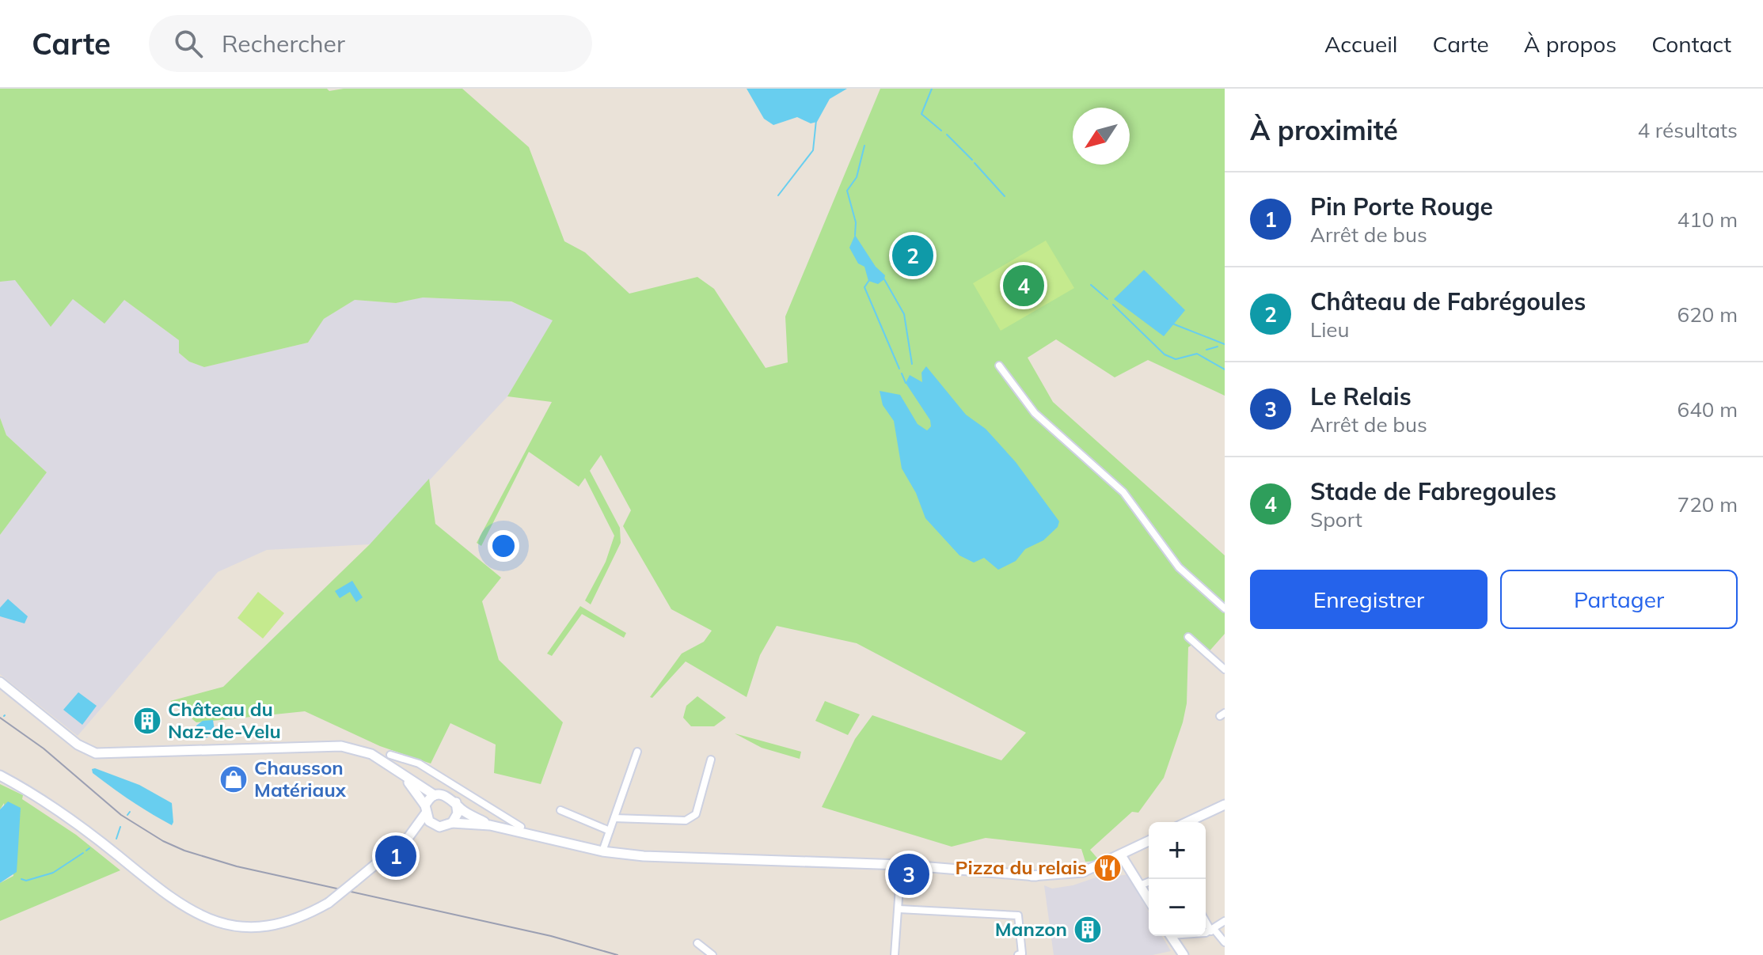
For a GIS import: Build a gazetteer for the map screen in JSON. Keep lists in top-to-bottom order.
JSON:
{
  "places": {
    "building": ["Château du Naz-de-Velu", "Manzon"],
    "shop": ["Chausson Matériaux"],
    "restaurant": ["Pizza du relais"]
  },
  "north": "bottom left",
  "page": {
    "header": "Carte",
    "search": "Rechercher",
    "nav": [
      "Accueil",
      "Carte",
      "À propos",
      "Contact"
    ],
    "heading": ["À proximité", "4 résultats"],
    "list": [
      {
        "mark": "1",
        "name": "Pin Porte Rouge",
        "note": "Arrêt de bus",
        "value": "410 m"
      },
      {
        "mark": "2",
        "name": "Château de Fabrégoules",
        "note": "Lieu",
        "value": "620 m"
      },
      {
        "mark": "3",
        "name": "Le Relais",
        "note": "Arrêt de bus",
        "value": "640 m"
      },
      {
        "mark": "4",
        "name": "Stade de Fabregoules",
        "note": "Sport",
        "value": "720 m"
      }
    ],
    "pins": [
      "2",
      "4",
      "1",
      "3"
    ],
    "buttons": ["Enregistrer", "Partager"],
    "map_buttons": ["+", "−"]
  }
}
